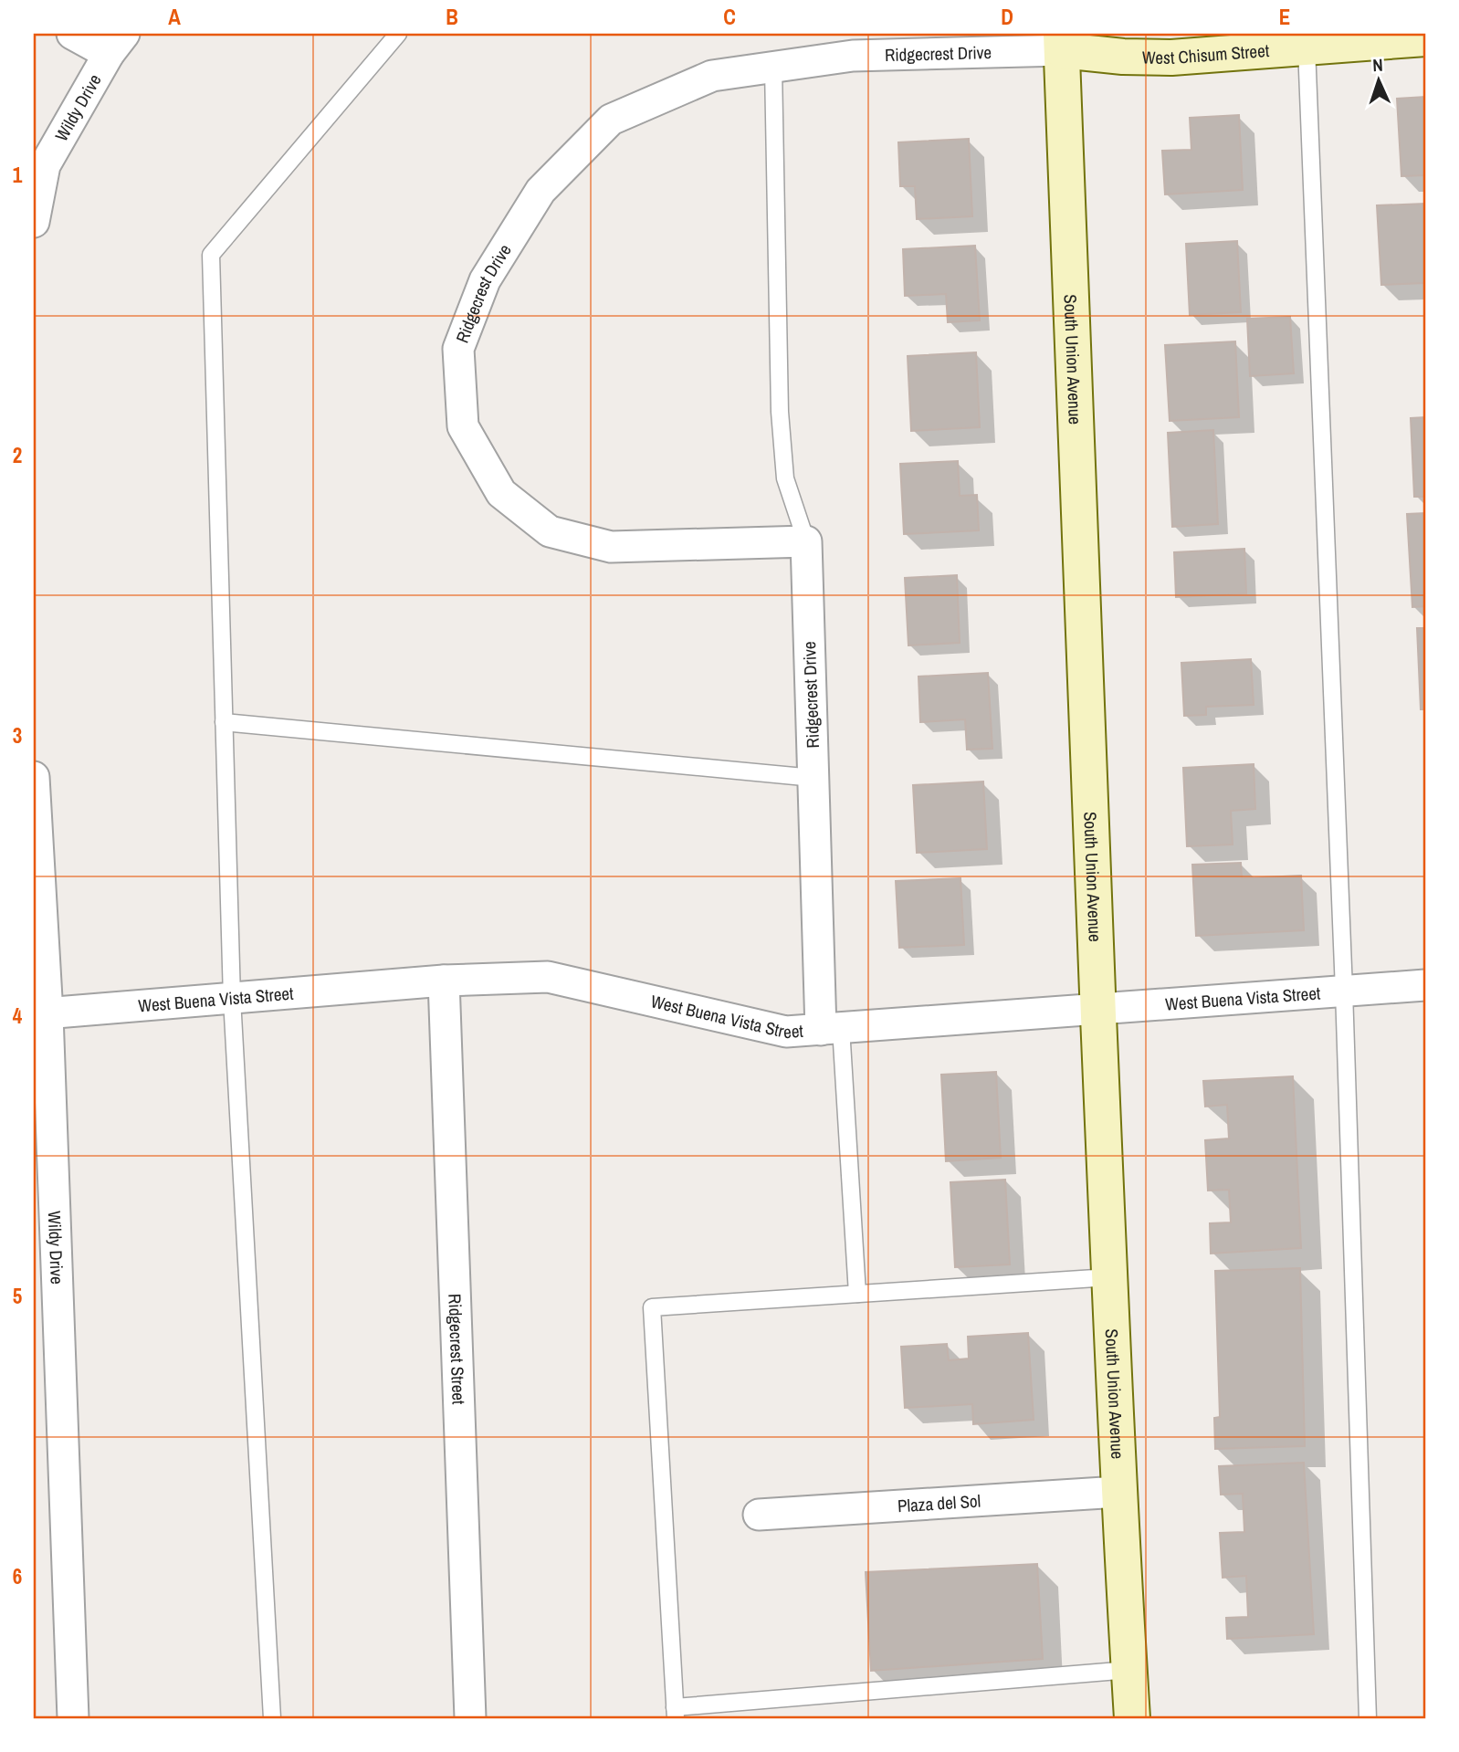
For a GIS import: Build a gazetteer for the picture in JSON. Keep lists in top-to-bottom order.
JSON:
{
  "streets": {
    "main road": ["West Chisum Street", "South Union Avenue"],
    "street": [
      "Ridgecrest Drive",
      "Wildy Drive",
      "West Buena Vista Street",
      "Ridgecrest Street",
      "Plaza del Sol"
    ]
  },
  "crossings": [
    ["Ridgecrest Drive", "West Chisum Street"],
    ["Ridgecrest Drive", "South Union Avenue"],
    ["Ridgecrest Drive", "West Buena Vista Street"],
    ["West Chisum Street", "South Union Avenue"],
    ["Wildy Drive", "West Buena Vista Street"],
    ["South Union Avenue", "West Buena Vista Street"],
    ["South Union Avenue", "Plaza del Sol"],
    ["West Buena Vista Street", "Ridgecrest Street"]
  ],
  "north": "top",
  "grid": {
    "columns": [
      "A",
      "B",
      "C",
      "D",
      "E"
    ],
    "rows": [
      "1",
      "2",
      "3",
      "4",
      "5",
      "6"
    ]
  }
}
